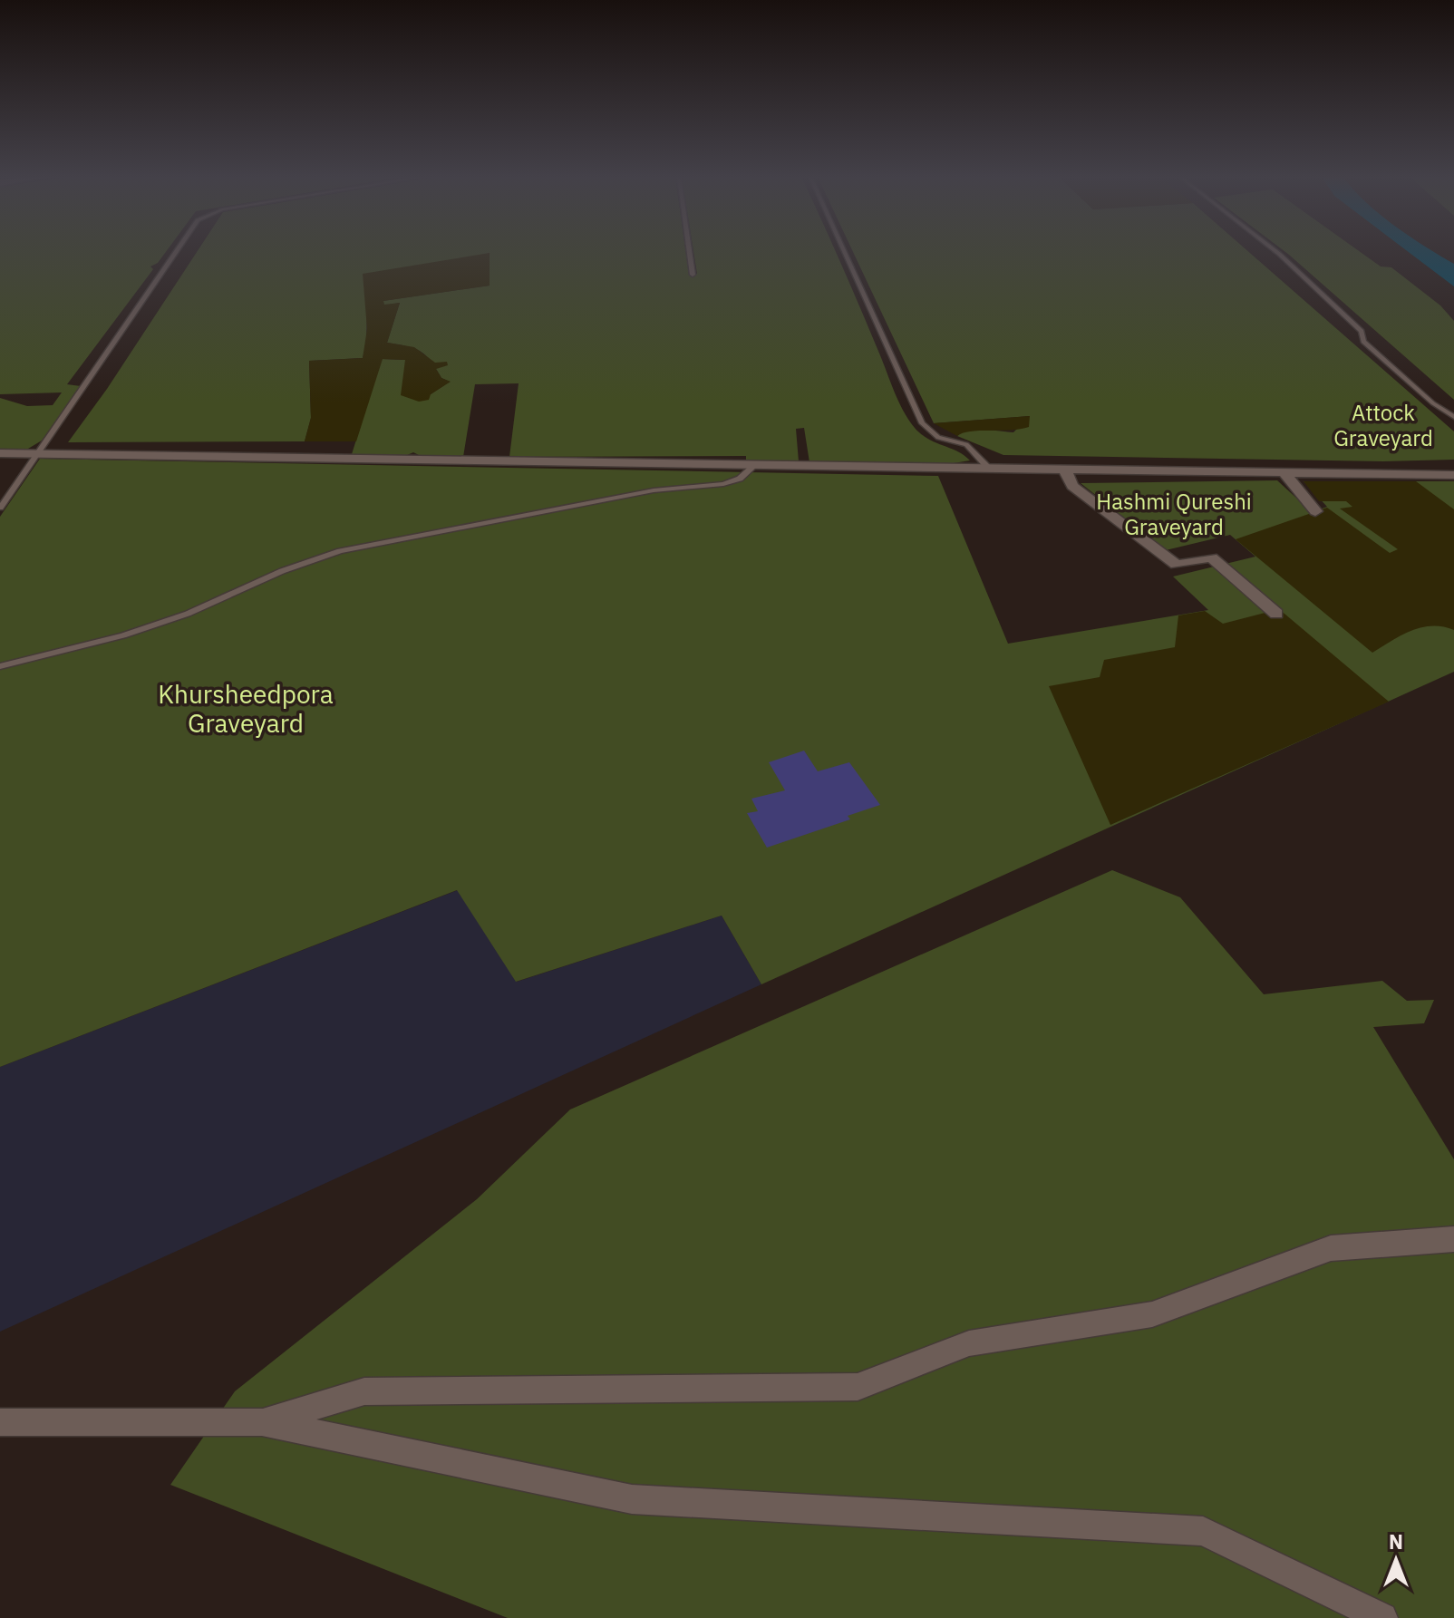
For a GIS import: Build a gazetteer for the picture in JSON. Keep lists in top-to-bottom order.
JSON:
{
  "parks": ["Attock Graveyard", "Hashmi Qureshi Graveyard", "Khursheedpora Graveyard"],
  "north": "top"
}
